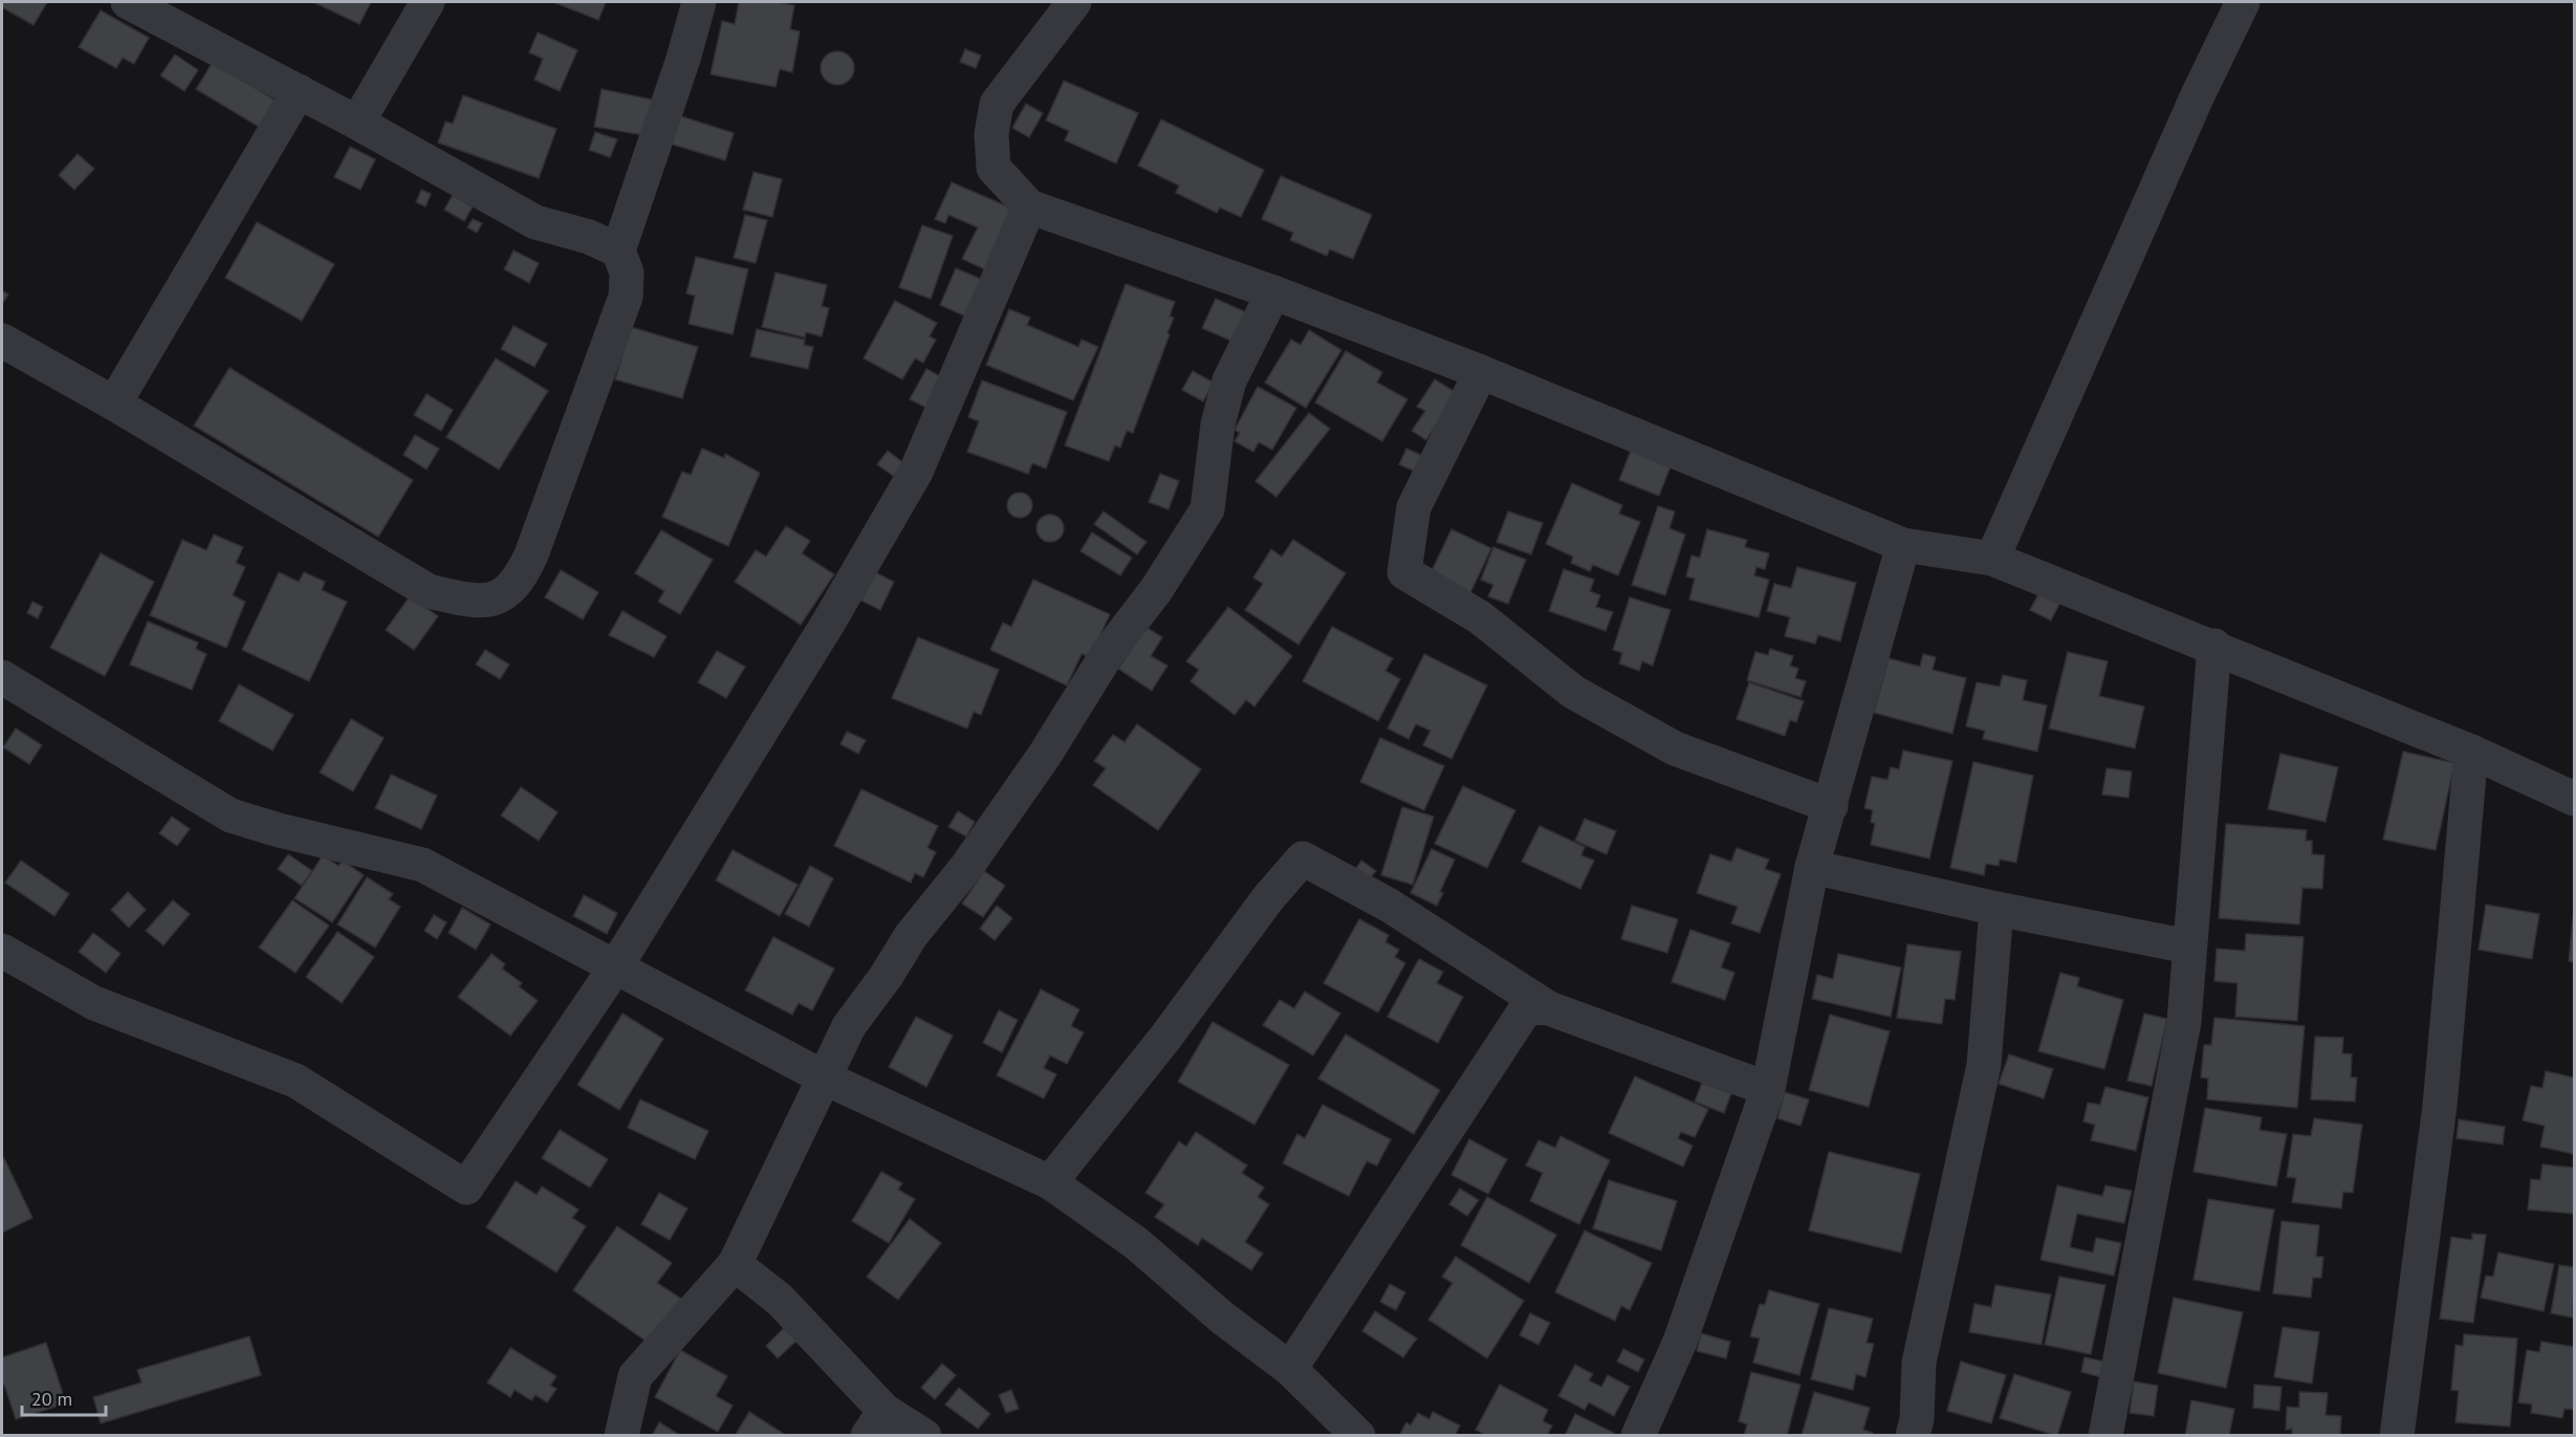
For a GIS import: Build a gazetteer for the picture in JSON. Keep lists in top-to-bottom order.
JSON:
{
  "scale_bar": "20 m"
}
